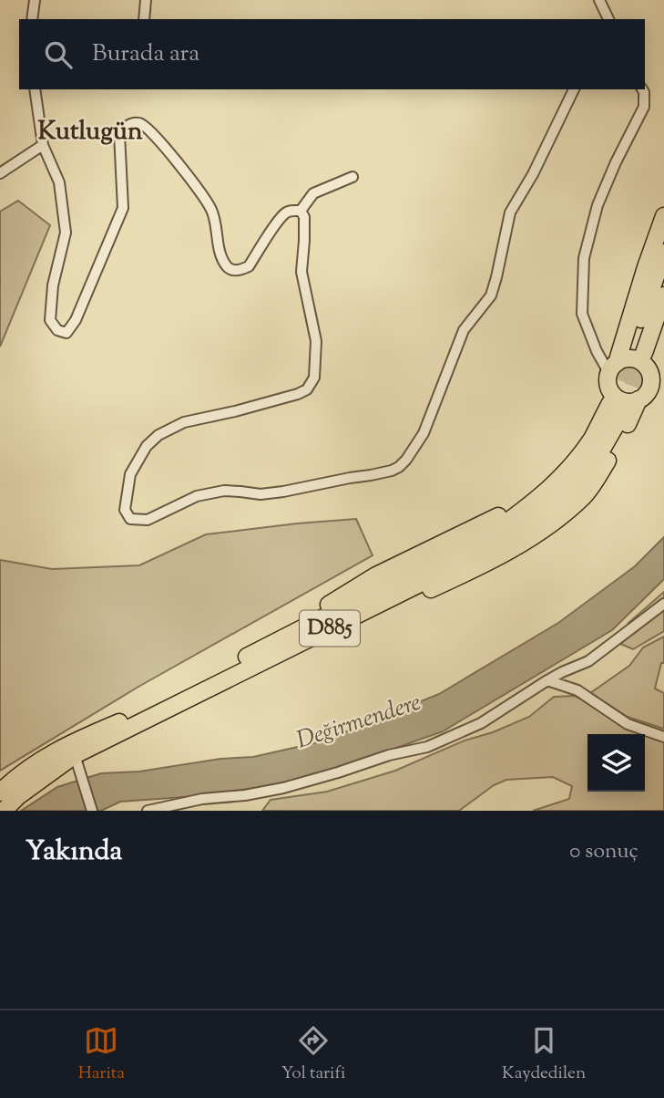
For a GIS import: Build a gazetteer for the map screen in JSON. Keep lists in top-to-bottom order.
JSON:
{
  "streets": {
    "highway": ["D885"]
  },
  "districts": ["Kutlugün"],
  "water": ["Değirmendere"],
  "page": {
    "search": "Burada ara",
    "heading": ["Yakında", "0 sonuç"],
    "nav": ["Harita", "Yol tarifi", "Kaydedilen"]
  }
}
